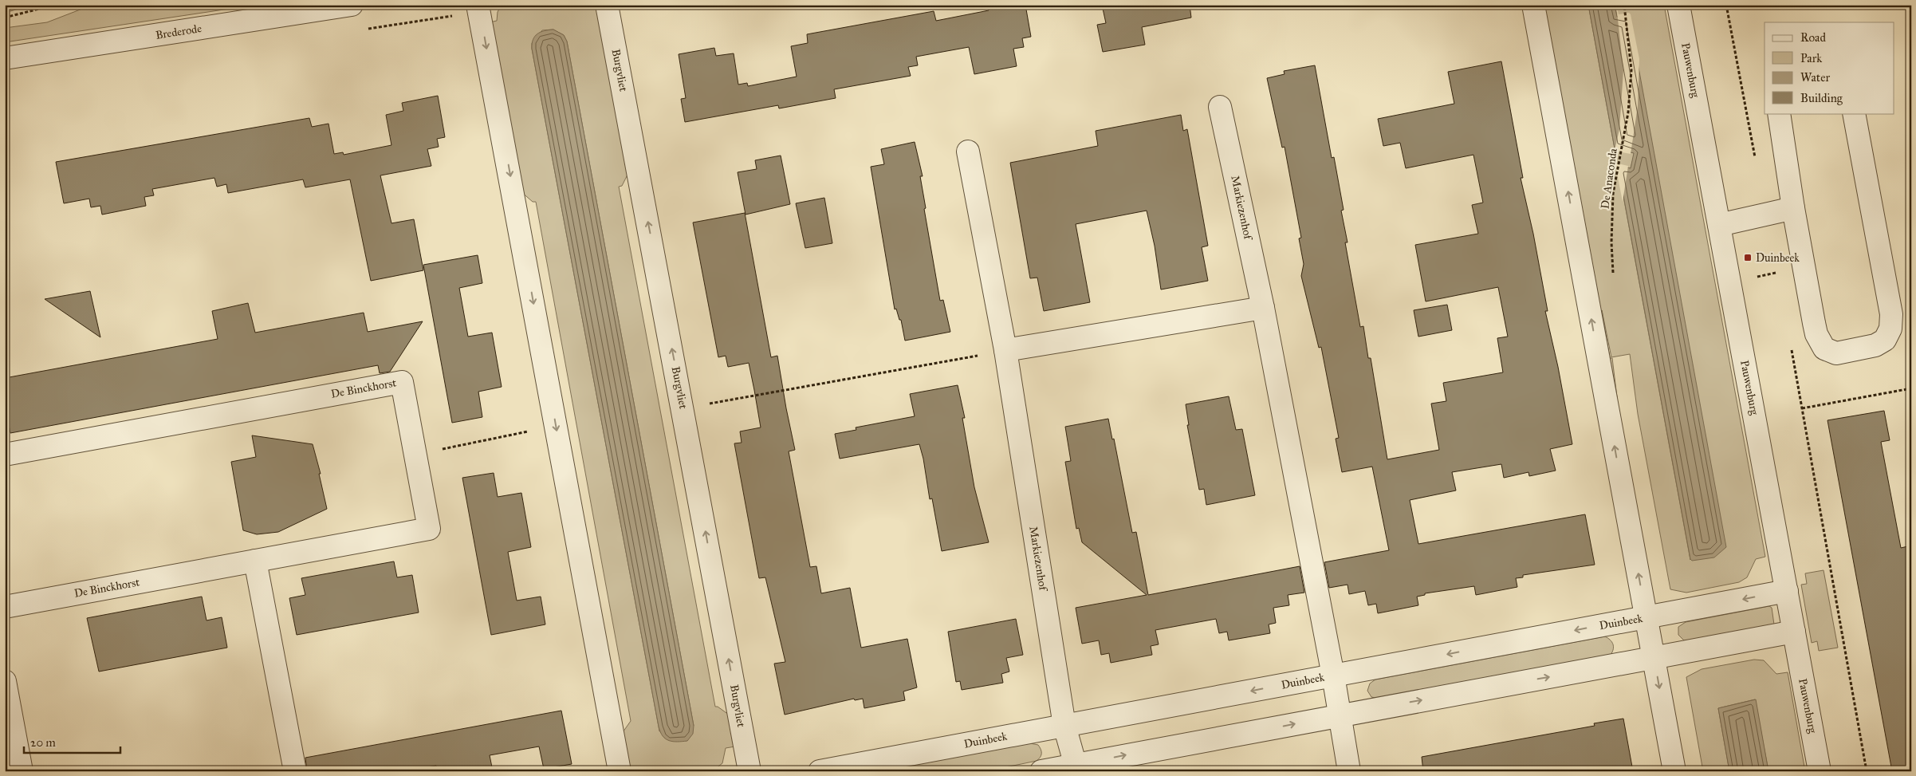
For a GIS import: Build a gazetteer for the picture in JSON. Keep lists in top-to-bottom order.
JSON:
{
  "streets": {
    "street": [
      "Brederode",
      "Burgvliet",
      "Pauwenburg",
      "Markiezenhof",
      "De Binckhorst",
      "Duinbeek"
    ],
    "path": ["De Anaconda"]
  },
  "crossings": [
    ["Pauwenburg", "Duinbeek"],
    ["Markiezenhof", "Duinbeek"]
  ],
  "places": {
    "transit": ["Duinbeek"]
  },
  "legend": [
    "Road",
    "Park",
    "Water",
    "Building"
  ],
  "scale_bar": "20 m"
}
